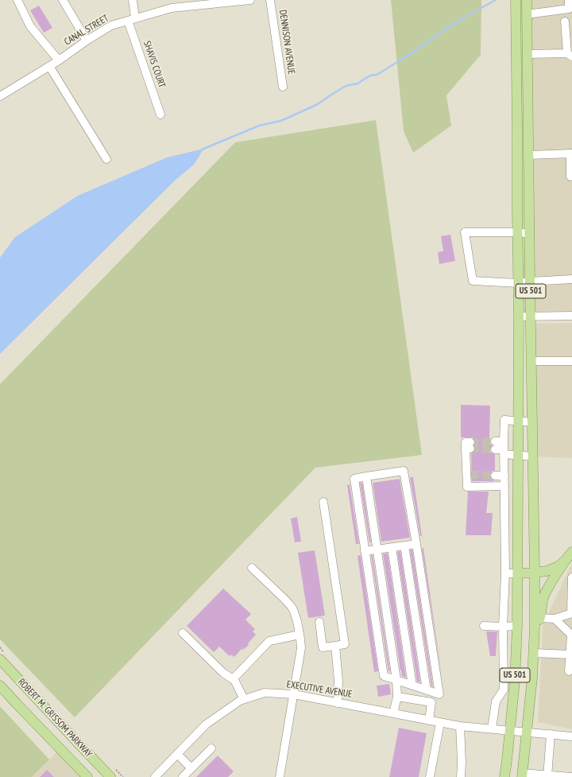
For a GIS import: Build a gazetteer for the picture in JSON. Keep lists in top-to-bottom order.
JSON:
{
  "streets": {
    "main road": ["US 501", "ROBERT M. GRISSOM PARKWAY"],
    "street": [
      "CANAL STREET",
      "DENNISON AVENUE",
      "SHAVIS COURT",
      "EXECUTIVE AVENUE"
    ]
  },
  "crossings": [
    ["CANAL STREET", "SHAVIS COURT"],
    ["US 501", "EXECUTIVE AVENUE"]
  ]
}
